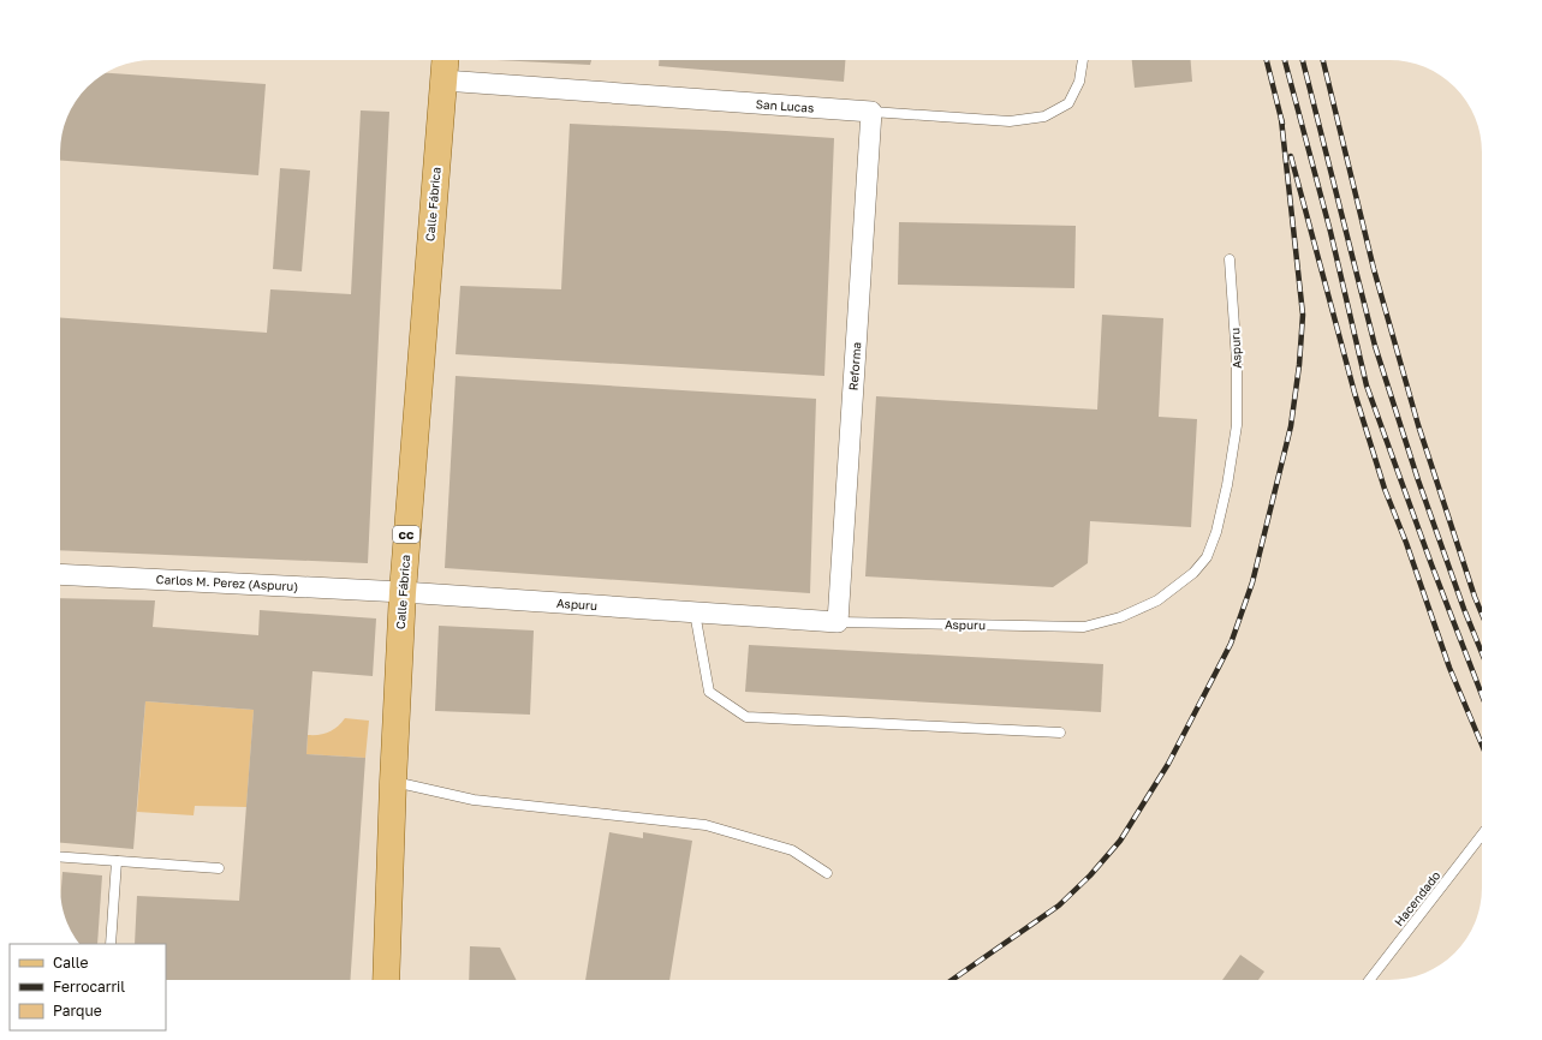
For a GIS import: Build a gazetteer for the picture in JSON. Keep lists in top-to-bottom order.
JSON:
{
  "streets": {
    "main road": ["Calle Fábrica", "CC"],
    "street": [
      "San Lucas",
      "Aspuru",
      "Reforma",
      "Carlos M. Perez (Aspuru)"
    ],
    "lane": ["Hacendado"]
  },
  "crossings": [
    ["San Lucas", "Calle Fábrica"],
    ["San Lucas", "Reforma"],
    ["Calle Fábrica", "Aspuru"],
    ["Calle Fábrica", "Carlos M. Perez (Aspuru)"],
    ["Aspuru", "Reforma"],
    ["Aspuru", "Carlos M. Perez (Aspuru)"]
  ],
  "legend": ["Calle", "Ferrocarril", "Parque"]
}
